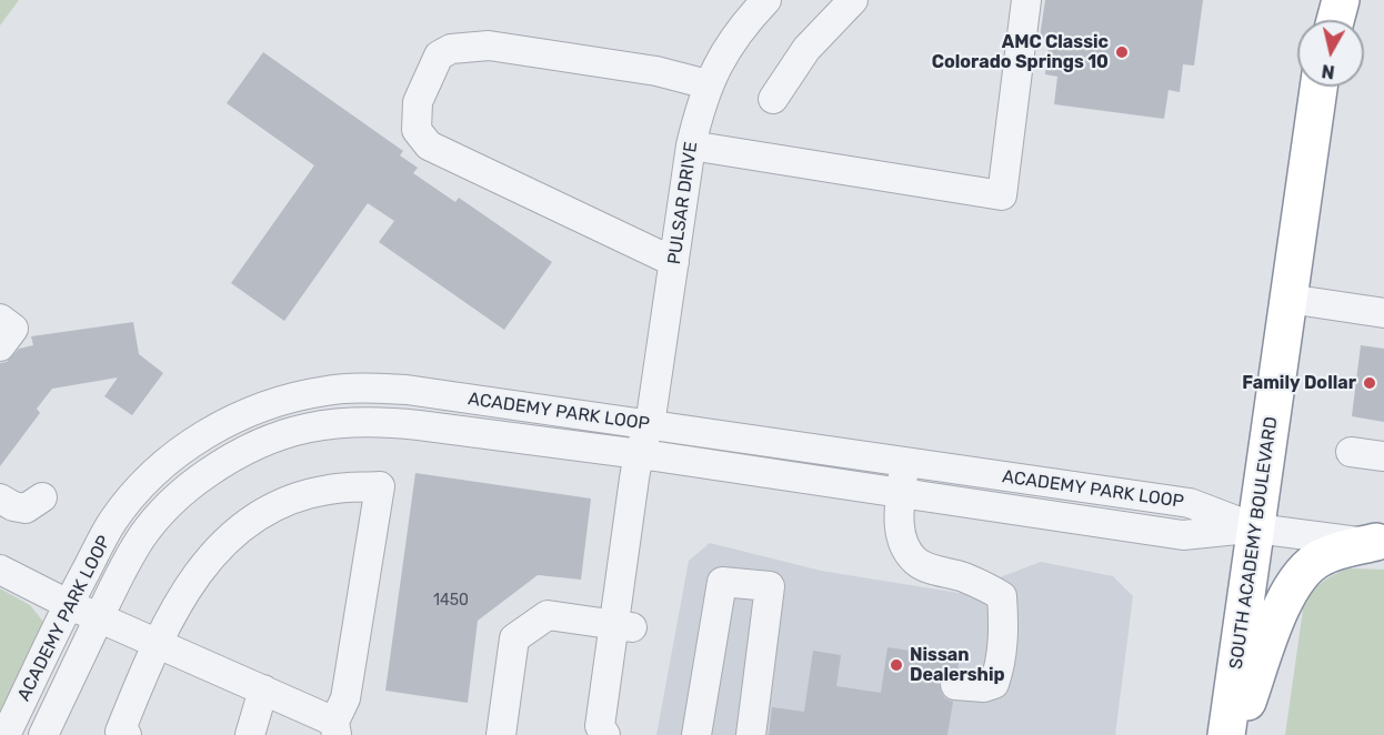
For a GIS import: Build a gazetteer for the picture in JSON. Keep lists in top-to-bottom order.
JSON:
{
  "streets": {
    "highway": ["SOUTH ACADEMY BOULEVARD"],
    "street": ["PULSAR DRIVE", "ACADEMY PARK LOOP"]
  },
  "crossings": [
    ["PULSAR DRIVE", "ACADEMY PARK LOOP"],
    ["ACADEMY PARK LOOP", "SOUTH ACADEMY BOULEVARD"]
  ],
  "places": ["AMC Classic Colorado Springs 10", "Family Dollar", "Nissan Dealership"],
  "house_numbers": ["1450"],
  "north": "bottom"
}
